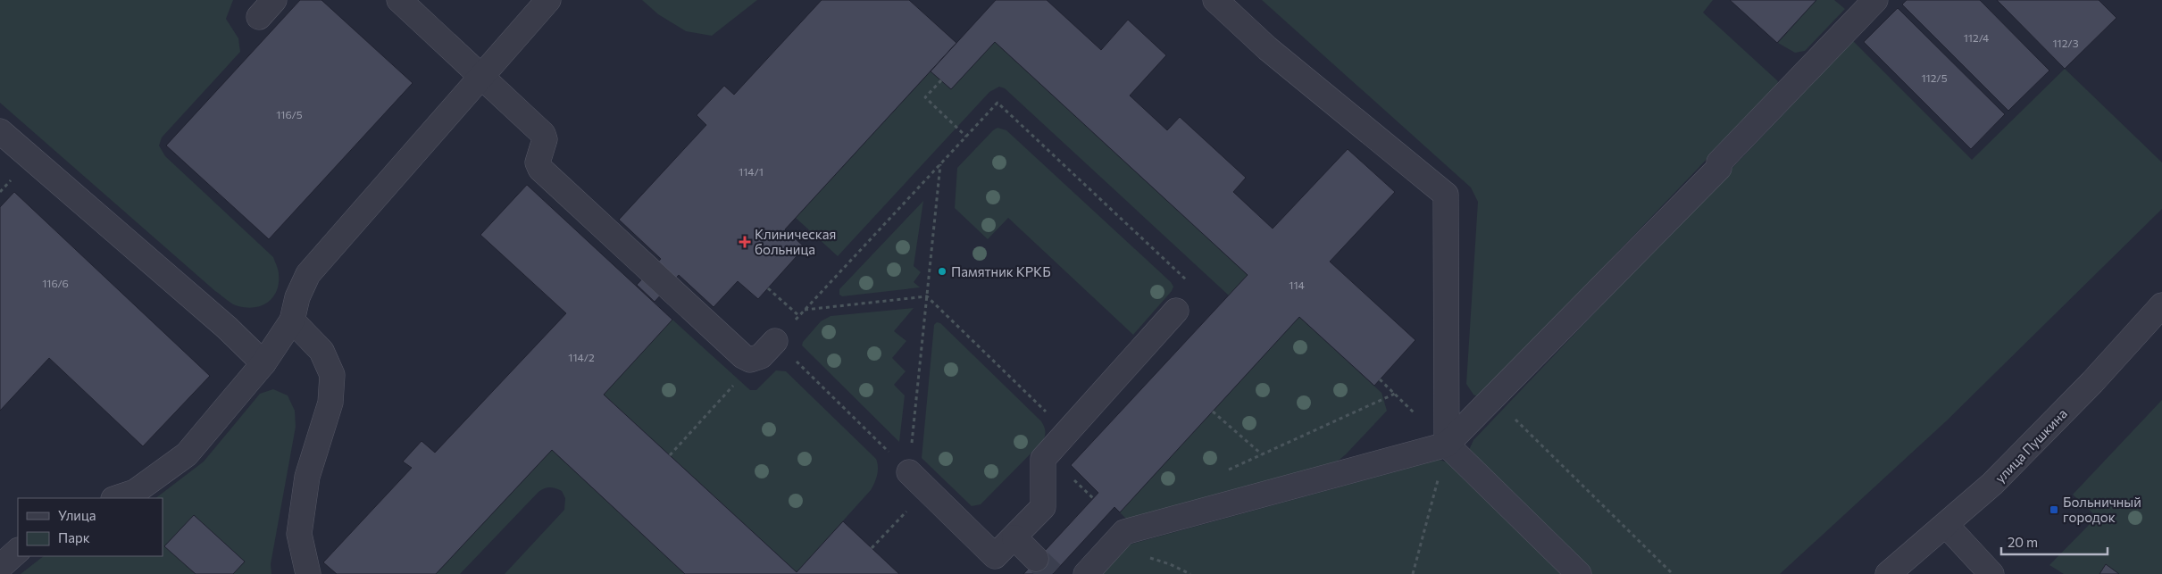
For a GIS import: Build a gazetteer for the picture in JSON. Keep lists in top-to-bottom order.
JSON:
{
  "streets": {
    "street": ["улица Пушкина"]
  },
  "places": {
    "health": ["Клиническая больница"],
    "other": ["Памятник КРКБ"],
    "transit": ["Больничный городок"]
  },
  "house_numbers": [
    "112/4",
    "112/3",
    "112/5",
    "116/5",
    "114/1",
    "116/6",
    "114",
    "114/2"
  ],
  "legend": ["Улица", "Парк"],
  "scale_bar": "20 m"
}
